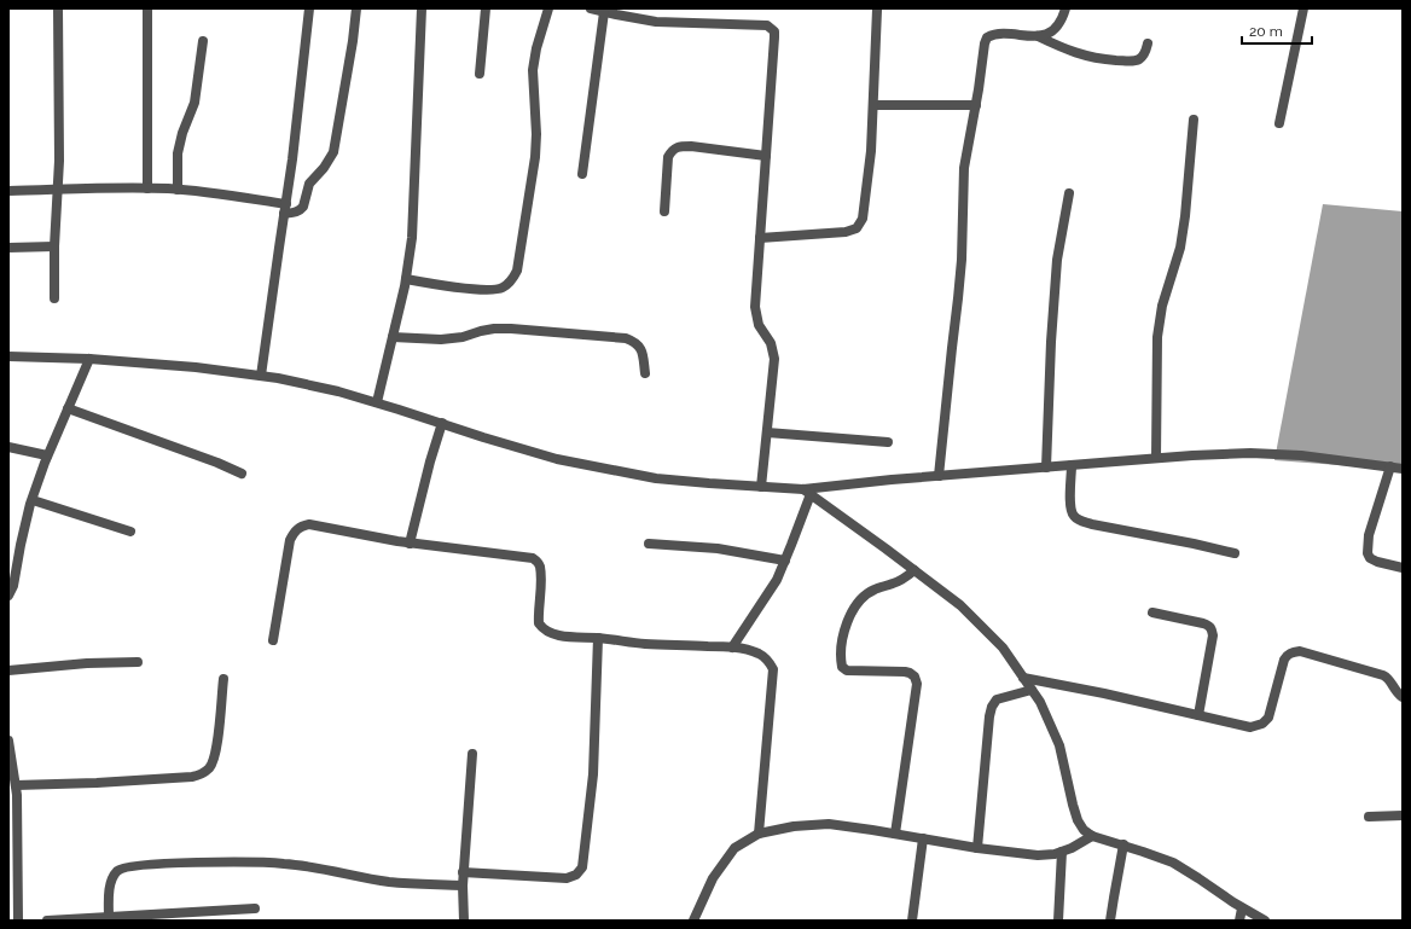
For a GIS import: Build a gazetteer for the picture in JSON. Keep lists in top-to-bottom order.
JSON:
{
  "scale_bar": "20 m"
}
